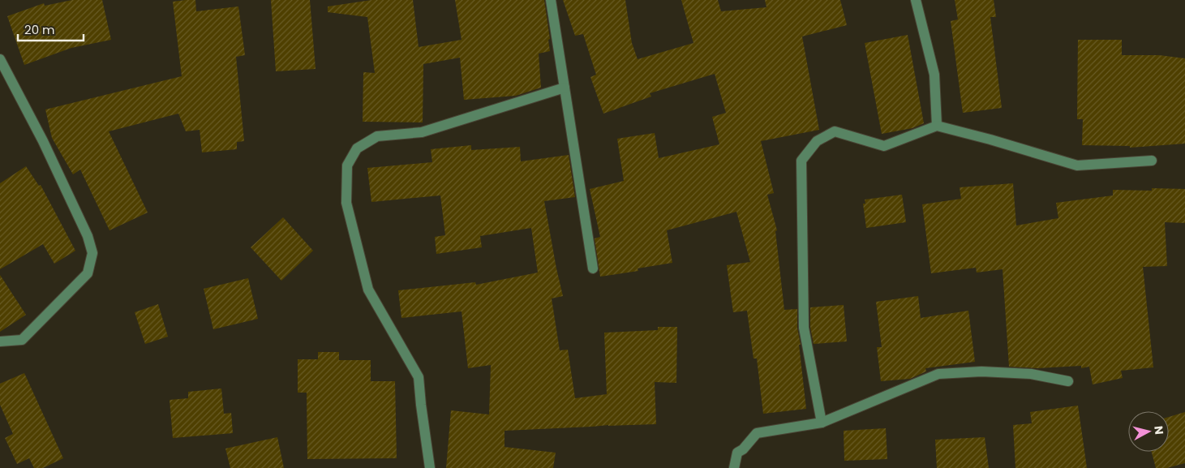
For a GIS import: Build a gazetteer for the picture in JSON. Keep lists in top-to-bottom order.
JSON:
{
  "scale_bar": "20 m",
  "north": "right"
}
